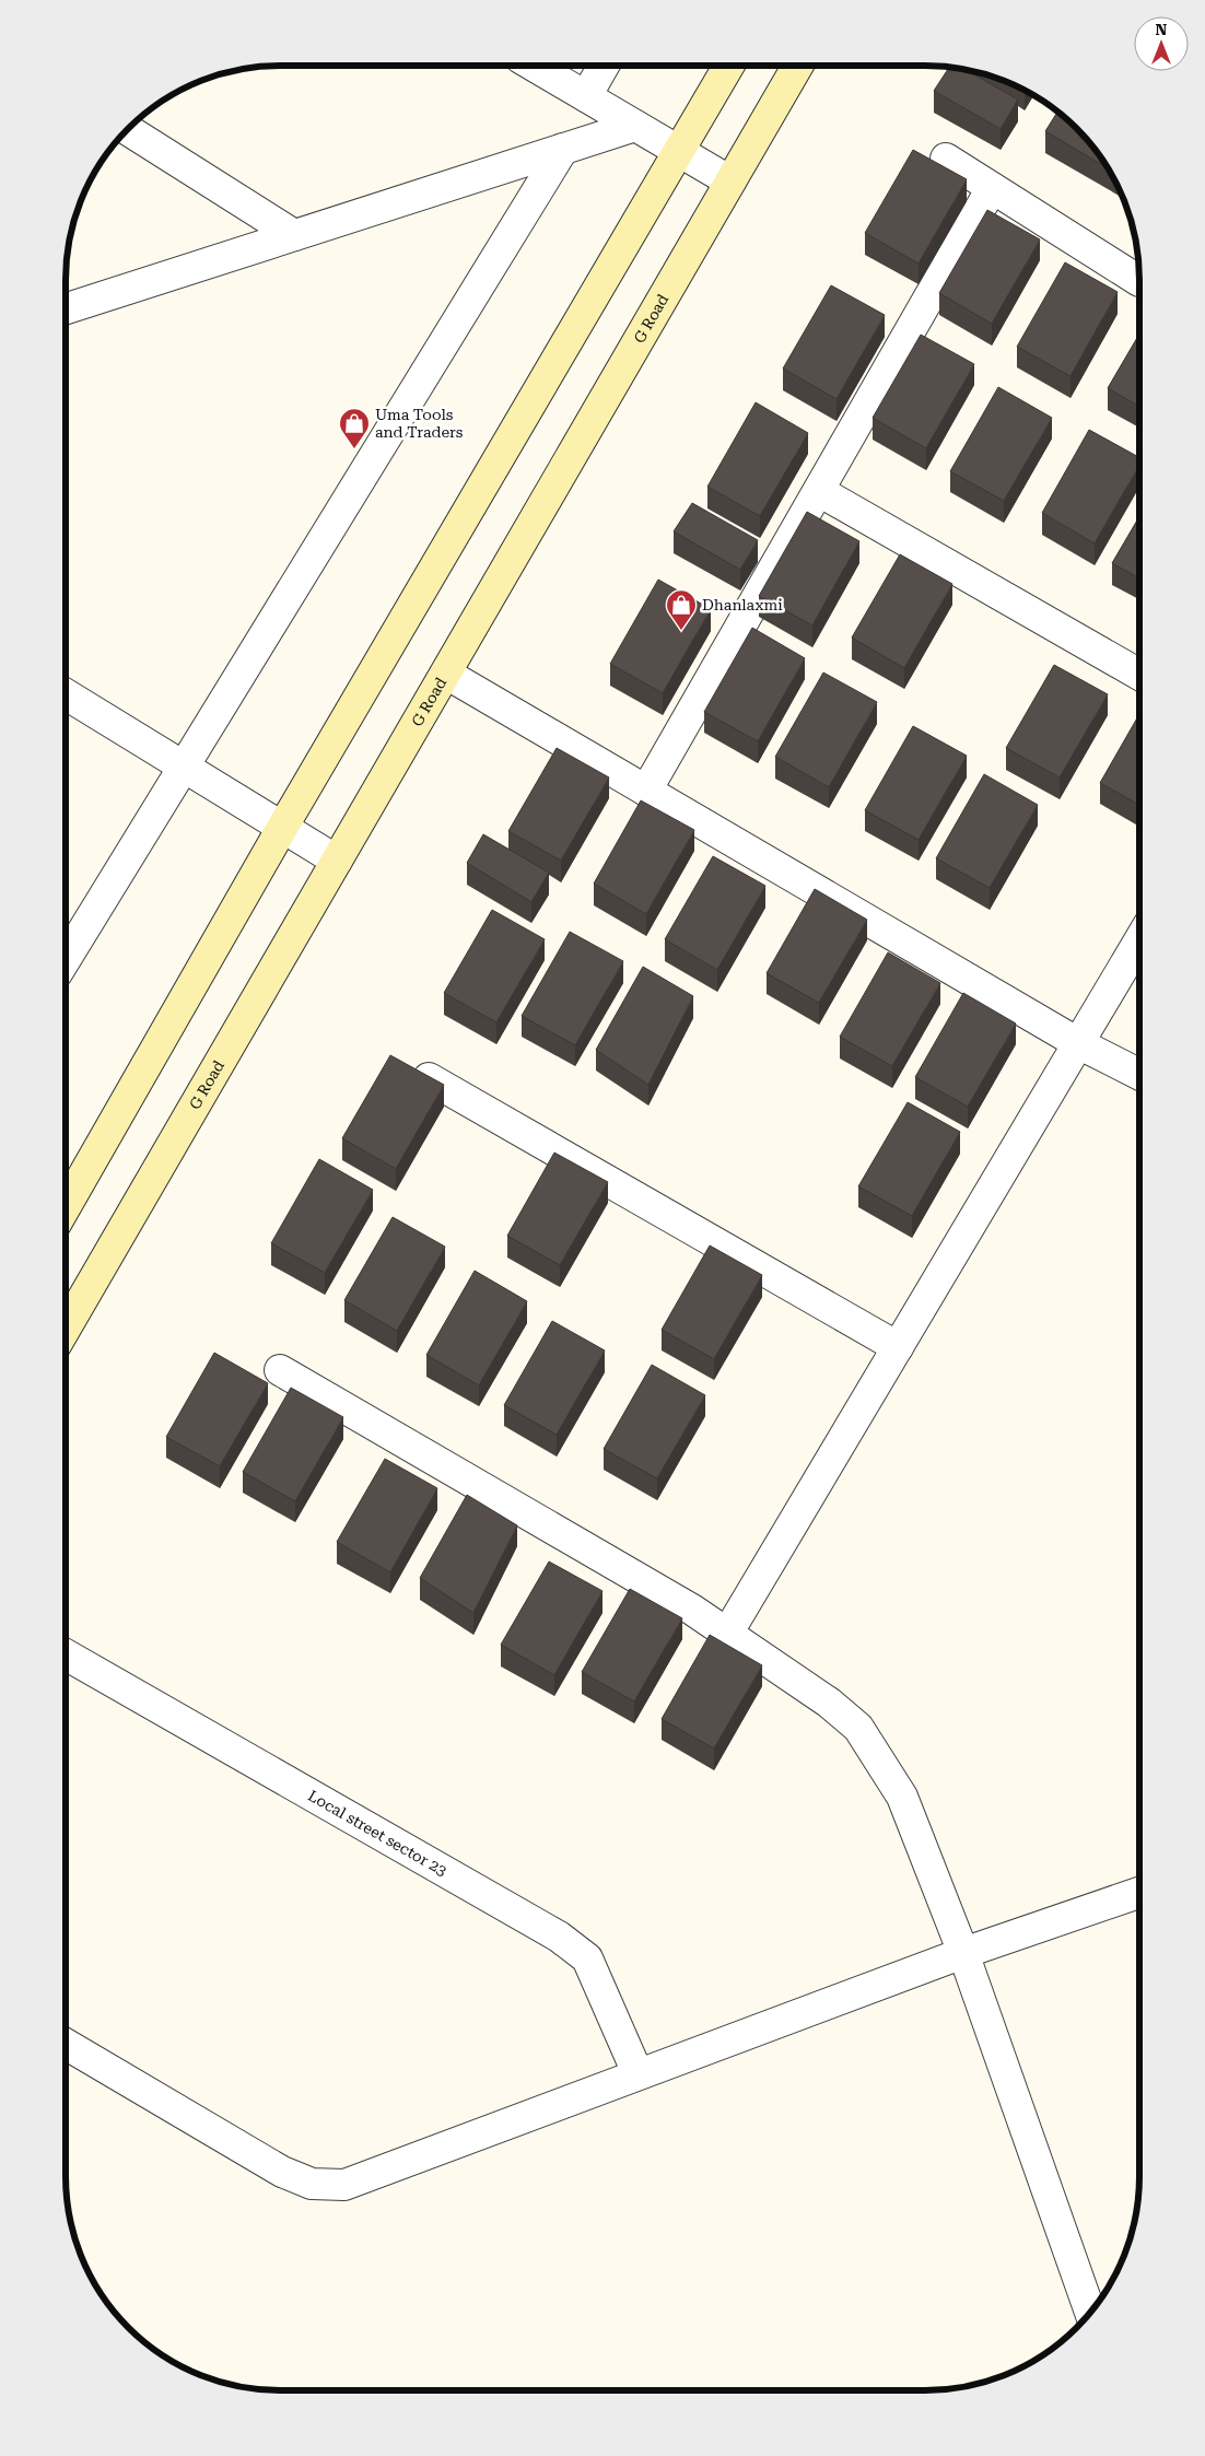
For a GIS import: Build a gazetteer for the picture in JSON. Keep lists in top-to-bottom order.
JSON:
{
  "streets": {
    "street": ["G Road", "Local street sector 23"]
  },
  "places": {
    "shop": ["Uma Tools and Traders", "Dhanlaxmi"]
  },
  "north": "top"
}
